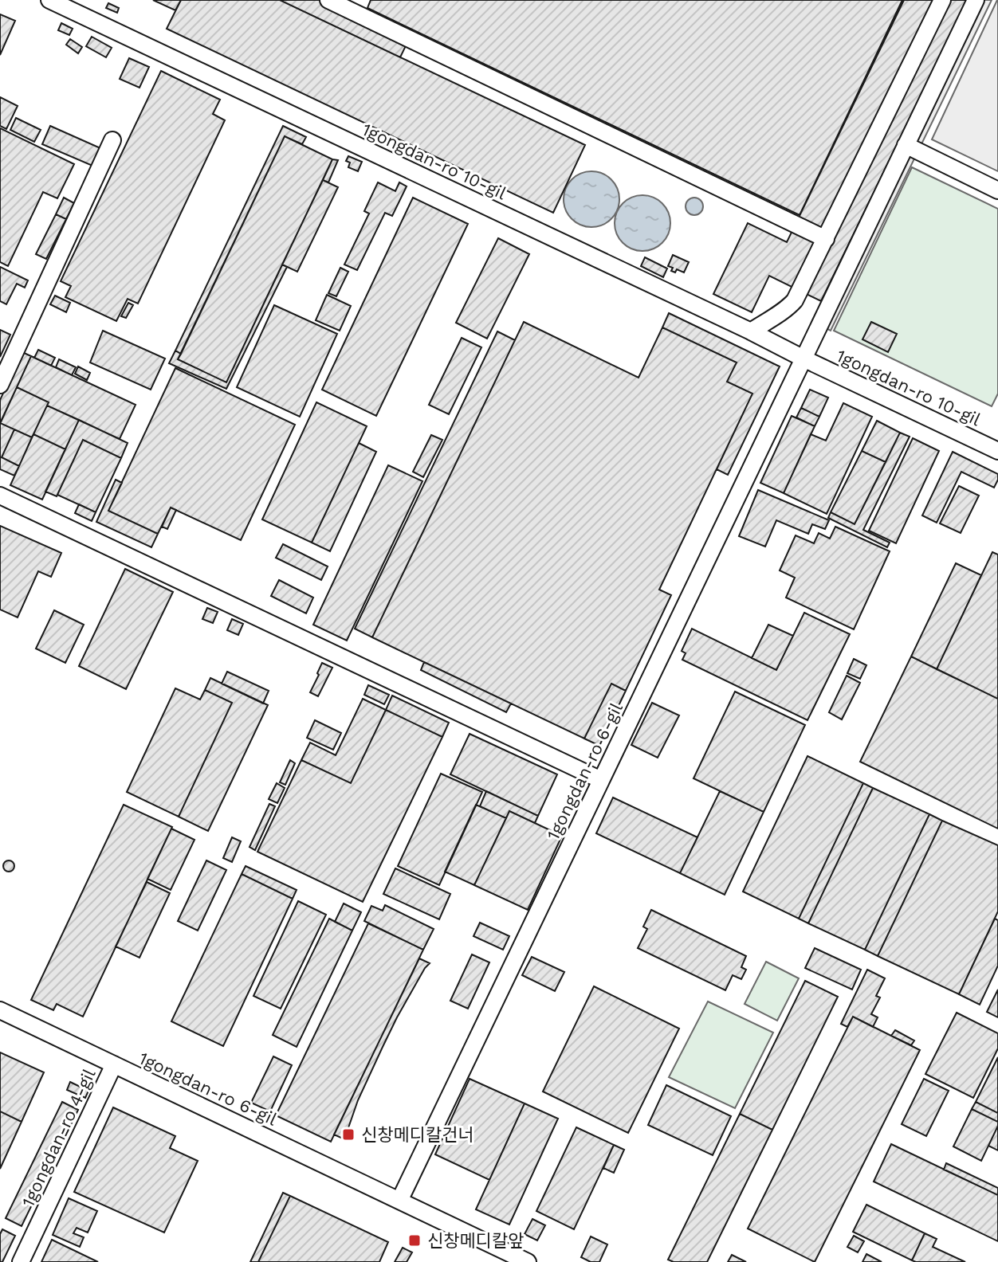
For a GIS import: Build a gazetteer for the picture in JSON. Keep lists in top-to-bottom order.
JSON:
{
  "streets": {
    "street": ["1gongdan-ro 10-gil", "1gongdan-ro 6-gil", "1gongdan-ro 4-gil"]
  },
  "crossings": [
    ["1gongdan-ro 10-gil", "1gongdan-ro 6-gil"],
    ["1gongdan-ro 6-gil", "1gongdan-ro 4-gil"]
  ],
  "places": {
    "transit": ["신창메디칼건너", "신창메디칼앞"]
  }
}
